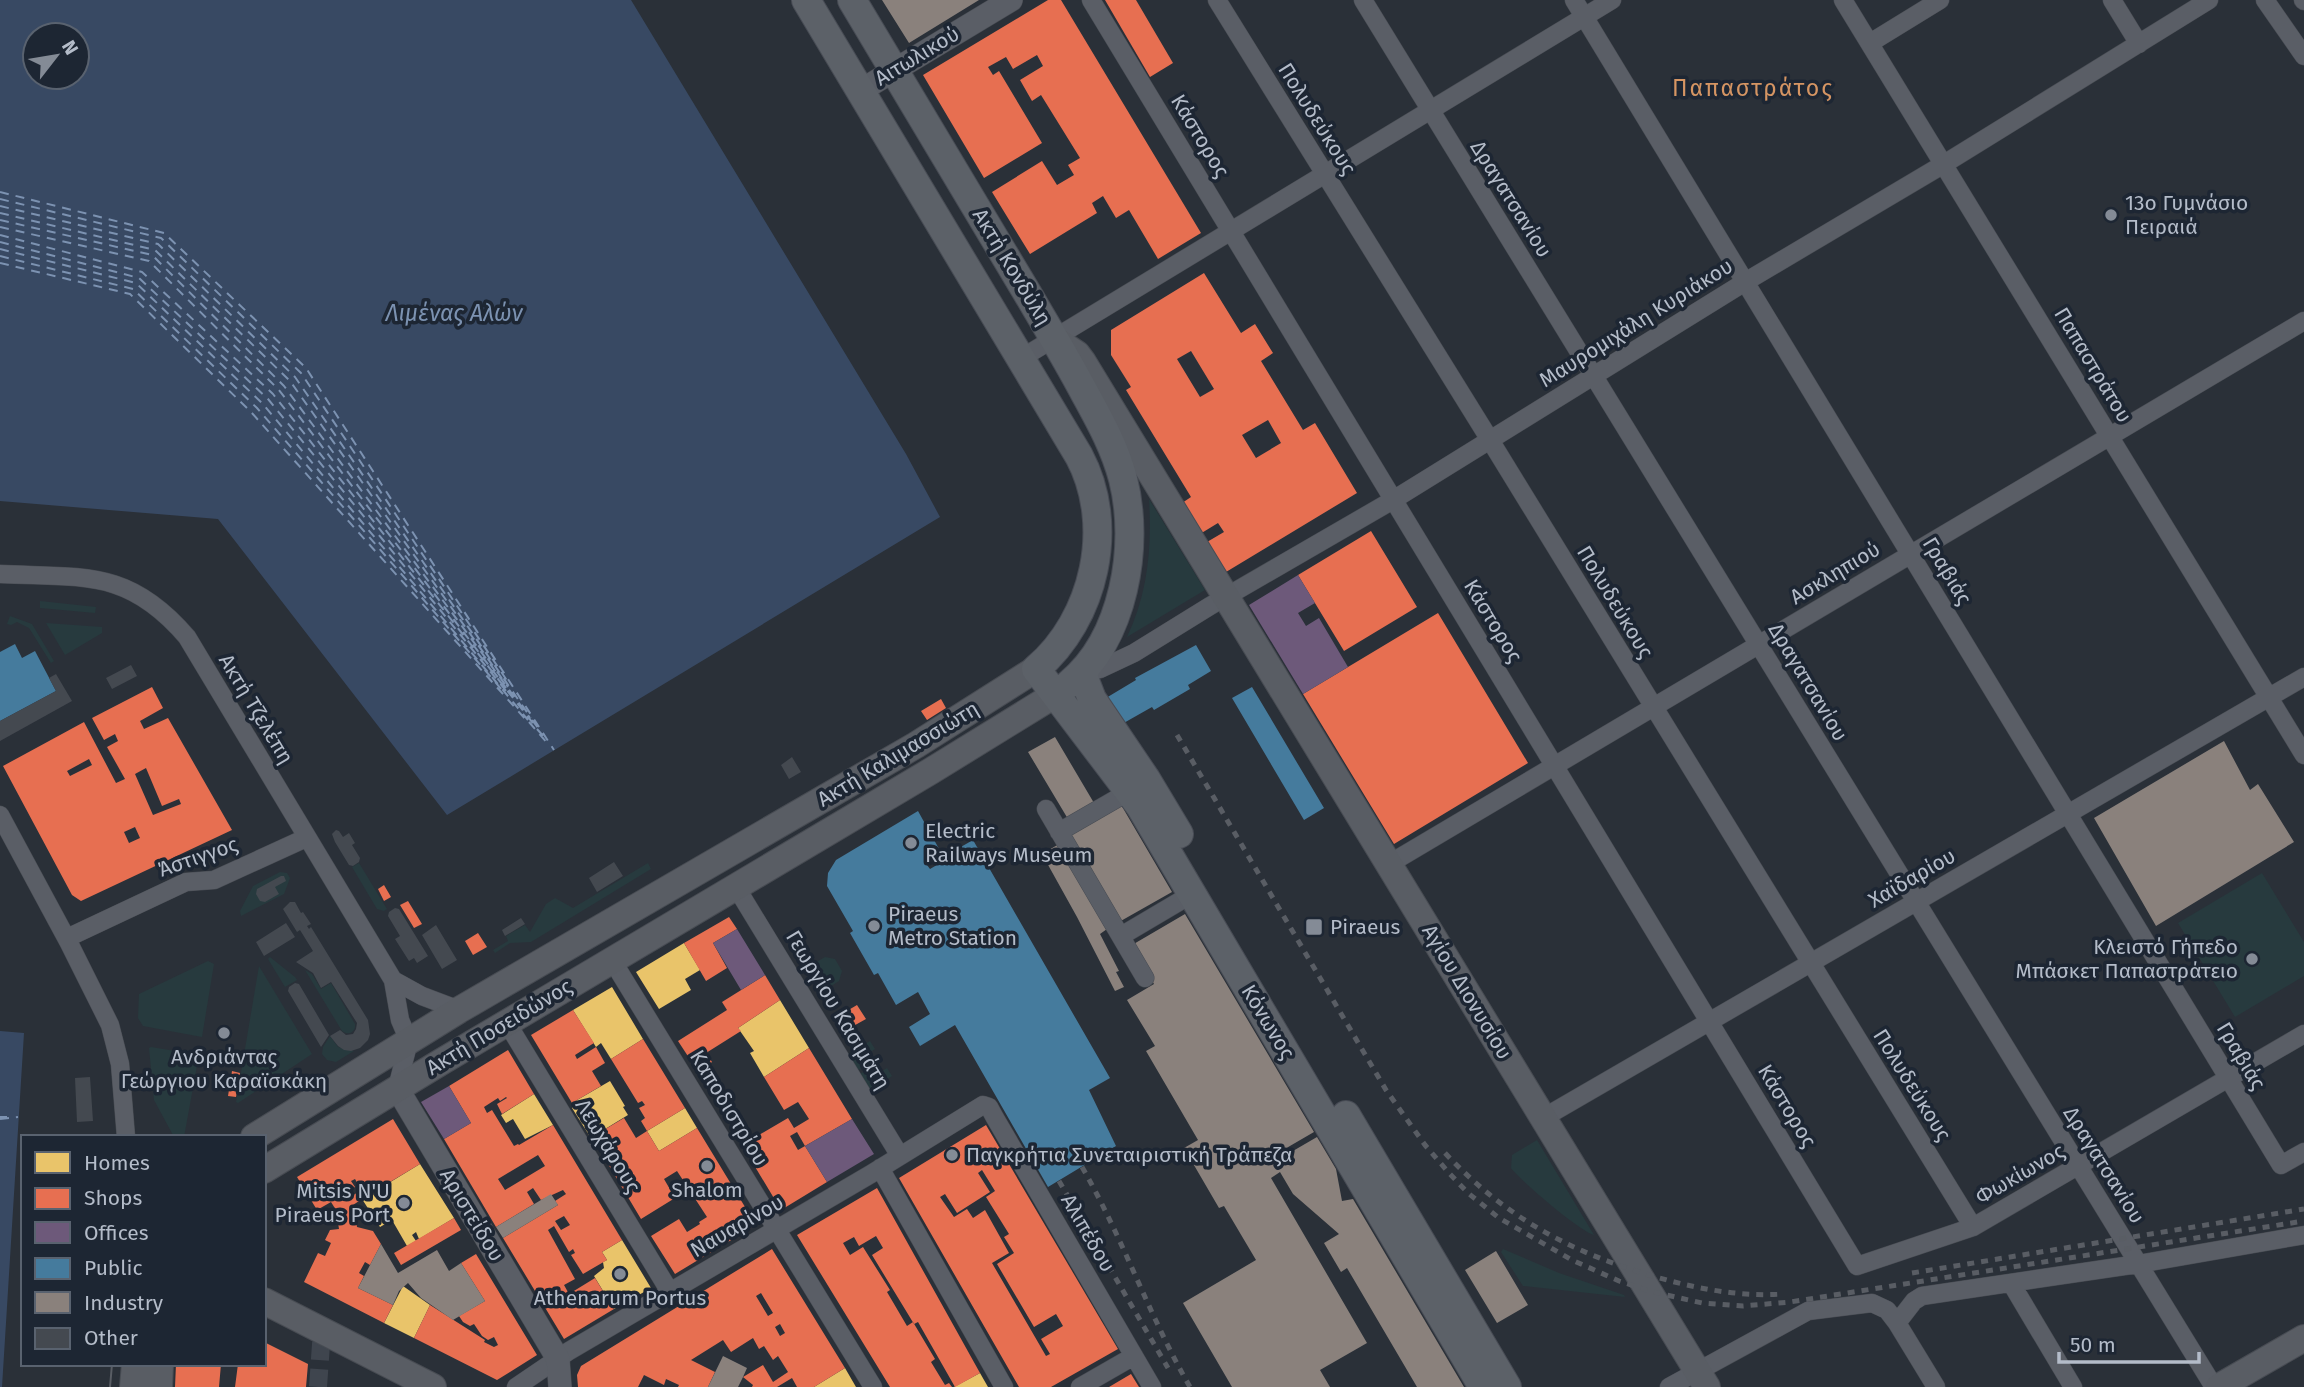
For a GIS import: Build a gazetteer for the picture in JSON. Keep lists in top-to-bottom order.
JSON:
{
  "streets": {
    "main road": [
      "Ακτή Κονδύλη",
      "Ακτή Καλιμασσιώτη",
      "Αγίου Διονυσίου",
      "Κόνωνος",
      "Ακτή Ποσειδώνος"
    ],
    "street": [
      "Αιτωλικού",
      "Πολυδεύκους",
      "Κάστορος",
      "Δραγατσανίου",
      "Μαυρομιχάλη Κυριάκου",
      "Παπαστράτου",
      "Γραβιάς",
      "Ασκληπιού",
      "Ακτή Τζελέπη",
      "Άστιγγος",
      "Χαϊδαρίου",
      "Γεωργίου Κασιμάτη",
      "Καποδιστρίου",
      "Λεωχάρους",
      "Φωκίωνος",
      "Αριστείδου",
      "Ναυαρίνου",
      "Αλιπέδου"
    ]
  },
  "crossings": [
    ["Αιτωλικού", "Ακτή Κονδύλη"],
    ["Πολυδεύκους", "Μαυρομιχάλη Κυριάκου"],
    ["Πολυδεύκους", "Ασκληπιού"],
    ["Πολυδεύκους", "Χαϊδαρίου"],
    ["Πολυδεύκους", "Φωκίωνος"],
    ["Κάστορος", "Μαυρομιχάλη Κυριάκου"],
    ["Κάστορος", "Ασκληπιού"],
    ["Κάστορος", "Χαϊδαρίου"],
    ["Κάστορος", "Φωκίωνος"],
    ["Δραγατσανίου", "Μαυρομιχάλη Κυριάκου"],
    ["Δραγατσανίου", "Ασκληπιού"],
    ["Δραγατσανίου", "Χαϊδαρίου"],
    ["Δραγατσανίου", "Φωκίωνος"],
    ["Ακτή Κονδύλη", "Μαυρομιχάλη Κυριάκου"],
    ["Ακτή Κονδύλη", "Ακτή Καλιμασσιώτη"],
    ["Ακτή Κονδύλη", "Αγίου Διονυσίου"],
    ["Μαυρομιχάλη Κυριάκου", "Παπαστράτου"],
    ["Μαυρομιχάλη Κυριάκου", "Γραβιάς"],
    ["Μαυρομιχάλη Κυριάκου", "Ακτή Καλιμασσιώτη"],
    ["Μαυρομιχάλη Κυριάκου", "Αγίου Διονυσίου"],
    ["Μαυρομιχάλη Κυριάκου", "Κόνωνος"],
    ["Παπαστράτου", "Ασκληπιού"],
    ["Παπαστράτου", "Χαϊδαρίου"],
    ["Γραβιάς", "Ασκληπιού"],
    ["Γραβιάς", "Χαϊδαρίου"],
    ["Γραβιάς", "Φωκίωνος"],
    ["Ασκληπιού", "Αγίου Διονυσίου"],
    ["Ακτή Τζελέπη", "Άστιγγος"],
    ["Ακτή Τζελέπη", "Ακτή Ποσειδώνος"],
    ["Ακτή Καλιμασσιώτη", "Γεωργίου Κασιμάτη"],
    ["Ακτή Καλιμασσιώτη", "Κόνωνος"],
    ["Ακτή Καλιμασσιώτη", "Ακτή Ποσειδώνος"],
    ["Χαϊδαρίου", "Αγίου Διονυσίου"],
    ["Γεωργίου Κασιμάτη", "Ακτή Ποσειδώνος"],
    ["Γεωργίου Κασιμάτη", "Ναυαρίνου"],
    ["Ακτή Ποσειδώνος", "Καποδιστρίου"],
    ["Ακτή Ποσειδώνος", "Λεωχάρους"],
    ["Ακτή Ποσειδώνος", "Αριστείδου"],
    ["Καποδιστρίου", "Ναυαρίνου"],
    ["Λεωχάρους", "Ναυαρίνου"],
    ["Αριστείδου", "Ναυαρίνου"],
    ["Ναυαρίνου", "Αλιπέδου"]
  ],
  "districts": ["Παπαστράτος"],
  "water": ["Λιμένας Αλών"],
  "places": {
    "other": [
      "13ο Γυμνάσιο Πειραιά",
      "Electric Railways Museum",
      "Piraeus Metro Station",
      "Κλειστό Γήπεδο Μπάσκετ Παπαστράτειο",
      "Ανδριάντας Γεώργιου Καραϊσκάκη",
      "Παγκρήτια Συνεταιριστική Τράπεζα",
      "Shalom",
      "Mitsis N'U Piraeus Port",
      "Athenarum Portus"
    ],
    "transit": ["Piraeus"]
  },
  "legend": [
    "Homes",
    "Shops",
    "Offices",
    "Public",
    "Industry",
    "Other"
  ],
  "scale_bar": "50 m",
  "north": "top right"
}
